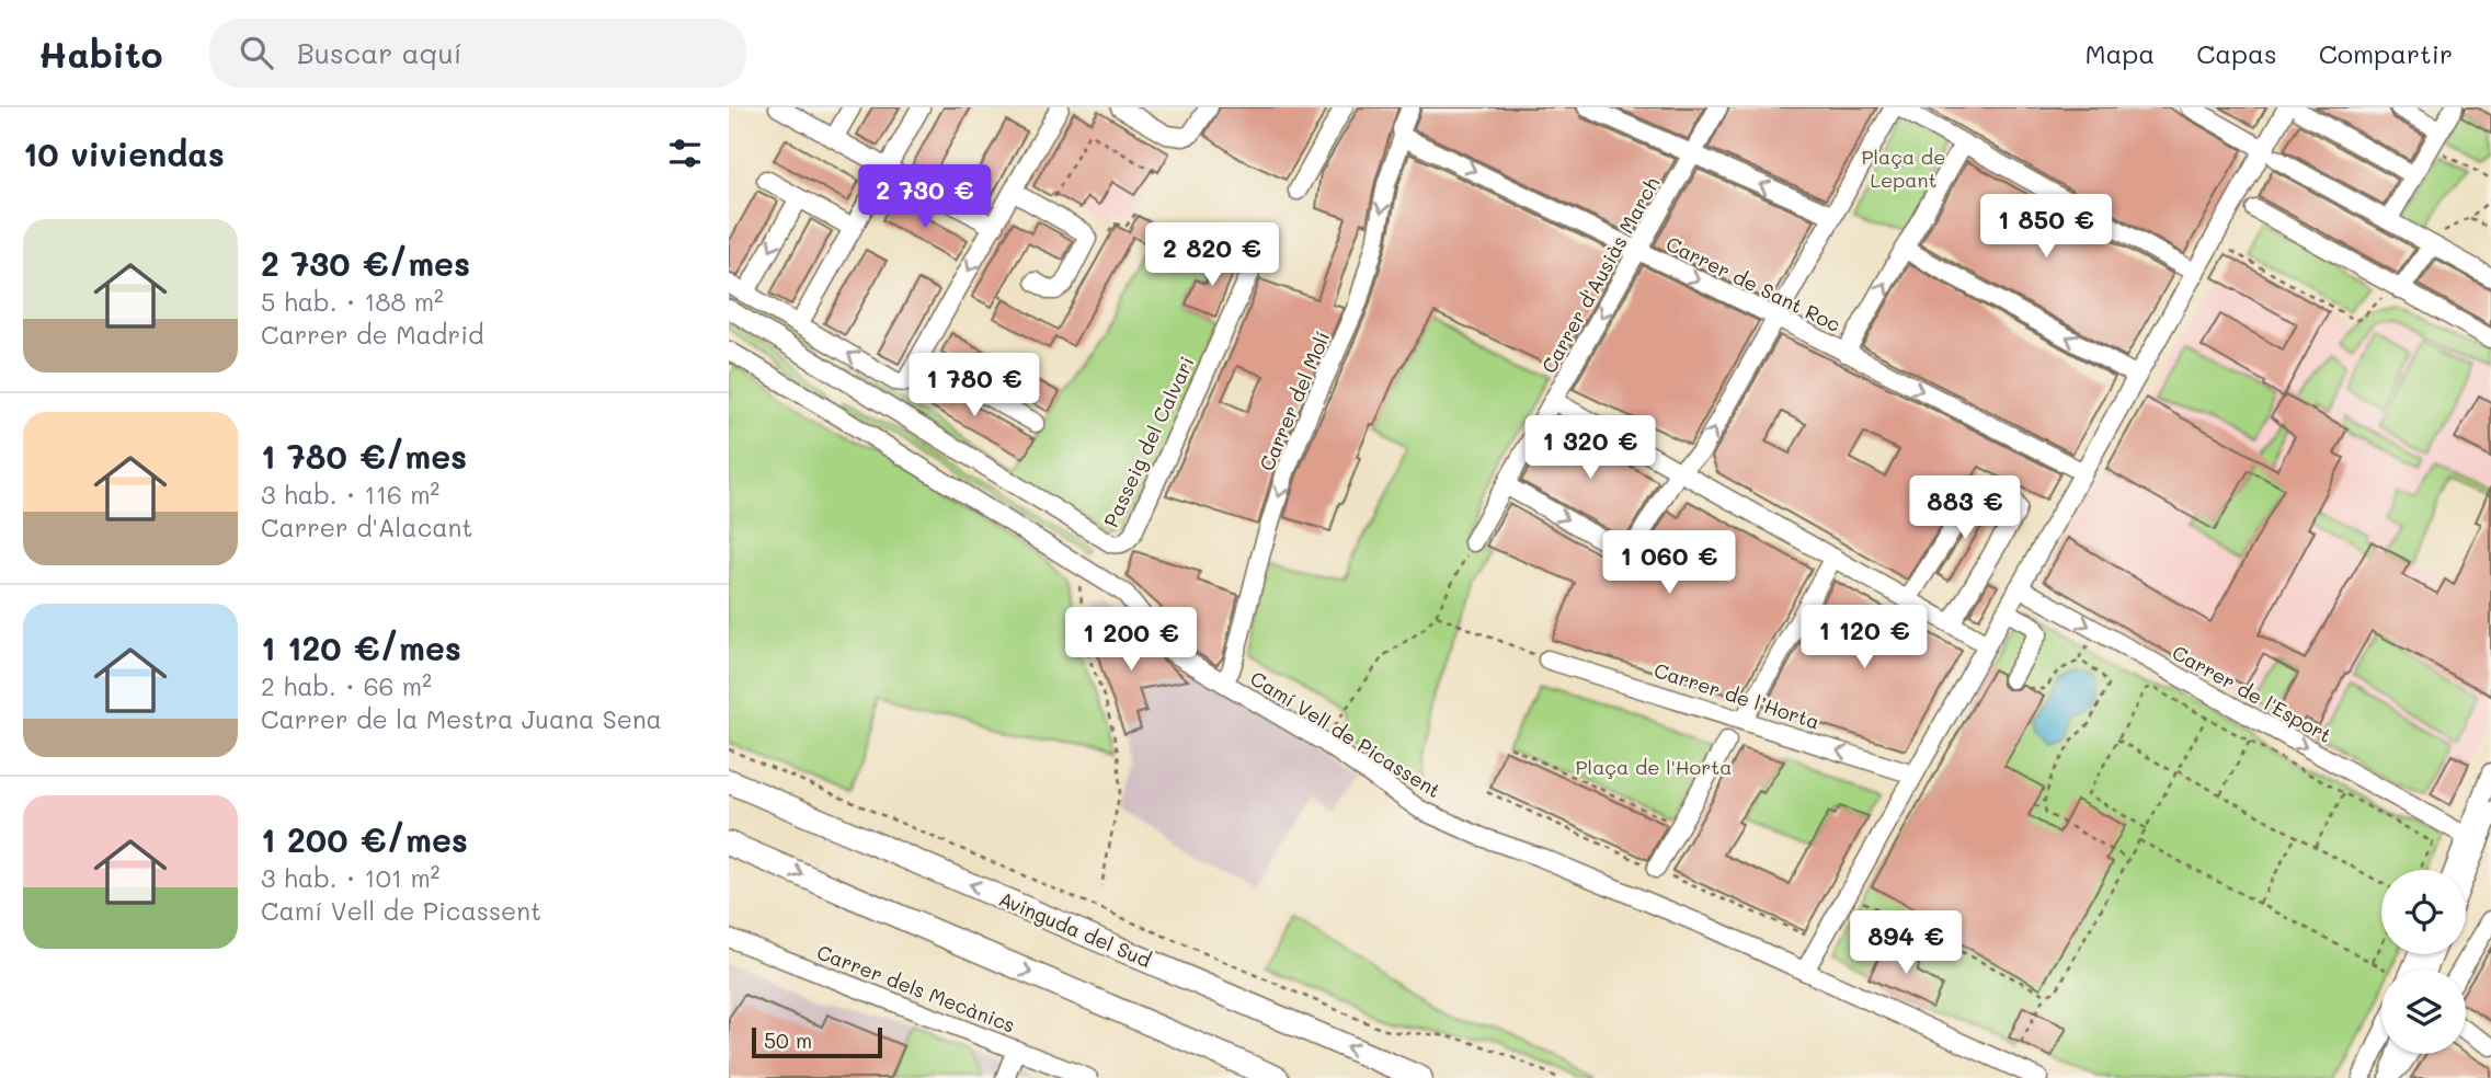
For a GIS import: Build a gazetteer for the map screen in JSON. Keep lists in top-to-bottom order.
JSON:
{
  "streets": {
    "main road": ["Avinguda del Sud"],
    "street": [
      "Carrer d'Ausiàs March",
      "Carrer de Sant Roc",
      "Carrer del Molí",
      "Passeig del Calvari",
      "Carrer de l'Esport",
      "Carrer de l’Horta",
      "Camí Vell de Picassent",
      "Carrer dels Mecànics"
    ]
  },
  "crossings": [
    ["Carrer d'Ausiàs March", "Carrer de Sant Roc"],
    ["Carrer de Sant Roc", "Carrer del Molí"],
    ["Carrer del Molí", "Camí Vell de Picassent"]
  ],
  "one_way": ["Carrer del Molí", "Carrer de l'Esport", "Carrer de l’Horta"],
  "parks": ["Plaça de Lepant", "Plaça de l'Horta"],
  "scale_bar": "50 m",
  "page": {
    "header": "Habito",
    "search": "Buscar aquí",
    "nav": ["Mapa", "Capas", "Compartir"],
    "heading": "10 viviendas",
    "price": [
      "2 730 €",
      "1 850 €",
      "2 820 €",
      "1 780 €",
      "1 320 €",
      "883 €",
      "1 060 €",
      "1 120 €",
      "1 200 €",
      "894 €"
    ],
    "list": [
      {
        "name": "2 730 €/mes",
        "note": "5 hab. · 188 m² · Carrer de Madrid"
      },
      {
        "name": "1 780 €/mes",
        "note": "3 hab. · 116 m² · Carrer d'Alacant"
      },
      {
        "name": "1 120 €/mes",
        "note": "2 hab. · 66 m² · Carrer de la Mestra Juana Sena"
      },
      {
        "name": "1 200 €/mes",
        "note": "3 hab. · 101 m² · Camí Vell de Picassent"
      }
    ],
    "scale": "50 m"
  }
}
